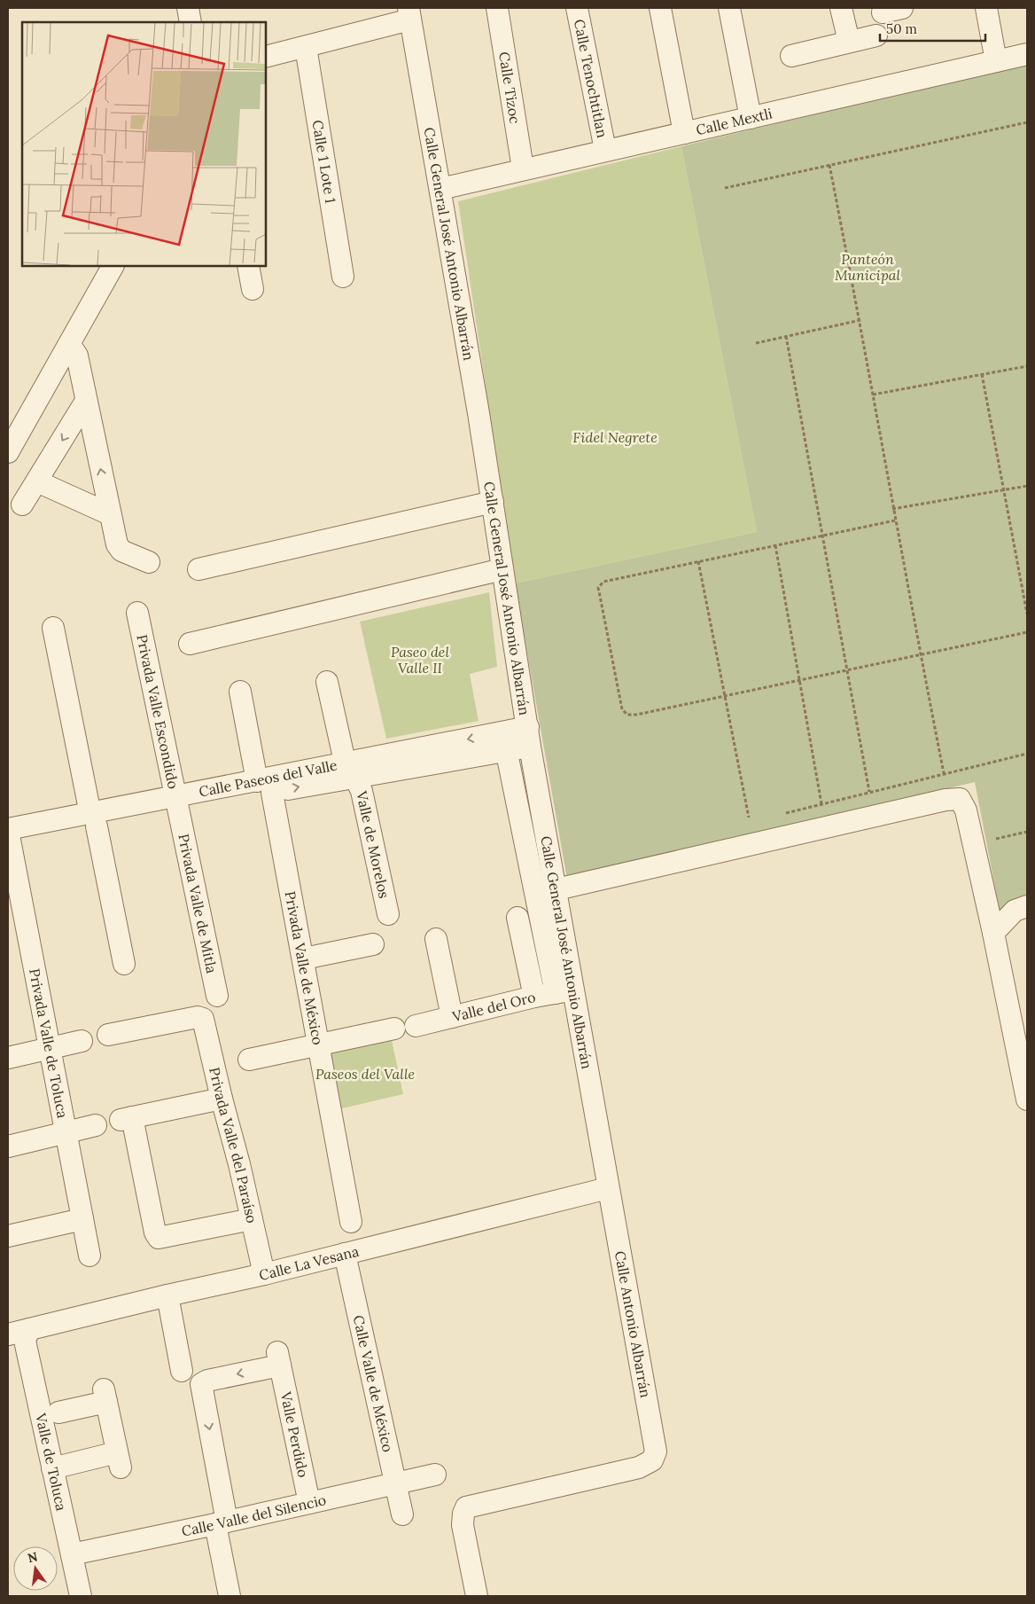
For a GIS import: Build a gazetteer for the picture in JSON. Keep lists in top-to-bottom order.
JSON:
{
  "streets": {
    "street": [
      "Calle Tenochtitlan",
      "Calle Tizoc",
      "Calle Mextli",
      "Calle 1 Lote 1",
      "Calle General José Antonio Albarrán",
      "Privada Valle Escondido",
      "Calle Paseos del Valle",
      "Valle de Morelos",
      "Privada Valle de Mitla",
      "Privada Valle de México",
      "Valle del Oro",
      "Privada Valle de Toluca",
      "Privada Valle del Paraíso",
      "Calle La Vesana",
      "Calle Antonio Albarrán",
      "Calle Valle de México",
      "Valle Perdido",
      "Valle de Toluca",
      "Calle Valle del Silencio"
    ]
  },
  "crossings": [
    ["Calle Tenochtitlan", "Calle Mextli"],
    ["Calle Tizoc", "Calle Mextli"],
    ["Calle Mextli", "Calle General José Antonio Albarrán"],
    ["Calle General José Antonio Albarrán", "Calle Paseos del Valle"],
    ["Calle General José Antonio Albarrán", "Valle del Oro"],
    ["Calle General José Antonio Albarrán", "Calle La Vesana"],
    ["Calle General José Antonio Albarrán", "Calle Antonio Albarrán"],
    ["Privada Valle Escondido", "Calle Paseos del Valle"],
    ["Privada Valle Escondido", "Privada Valle de Mitla"],
    ["Calle Paseos del Valle", "Valle de Morelos"],
    ["Calle Paseos del Valle", "Privada Valle de Mitla"],
    ["Calle Paseos del Valle", "Privada Valle de México"],
    ["Calle Paseos del Valle", "Privada Valle de Toluca"],
    ["Privada Valle del Paraíso", "Calle La Vesana"],
    ["Calle La Vesana", "Calle Antonio Albarrán"],
    ["Calle La Vesana", "Calle Valle de México"],
    ["Calle La Vesana", "Valle de Toluca"],
    ["Calle Valle de México", "Calle Valle del Silencio"],
    ["Valle Perdido", "Calle Valle del Silencio"],
    ["Valle de Toluca", "Calle Valle del Silencio"]
  ],
  "parks": [
    "Panteón Municipal",
    "Fidel Negrete",
    "Paseo del Valle II",
    "Paseos del Valle"
  ],
  "scale_bar": "50 m",
  "north": "top"
}
